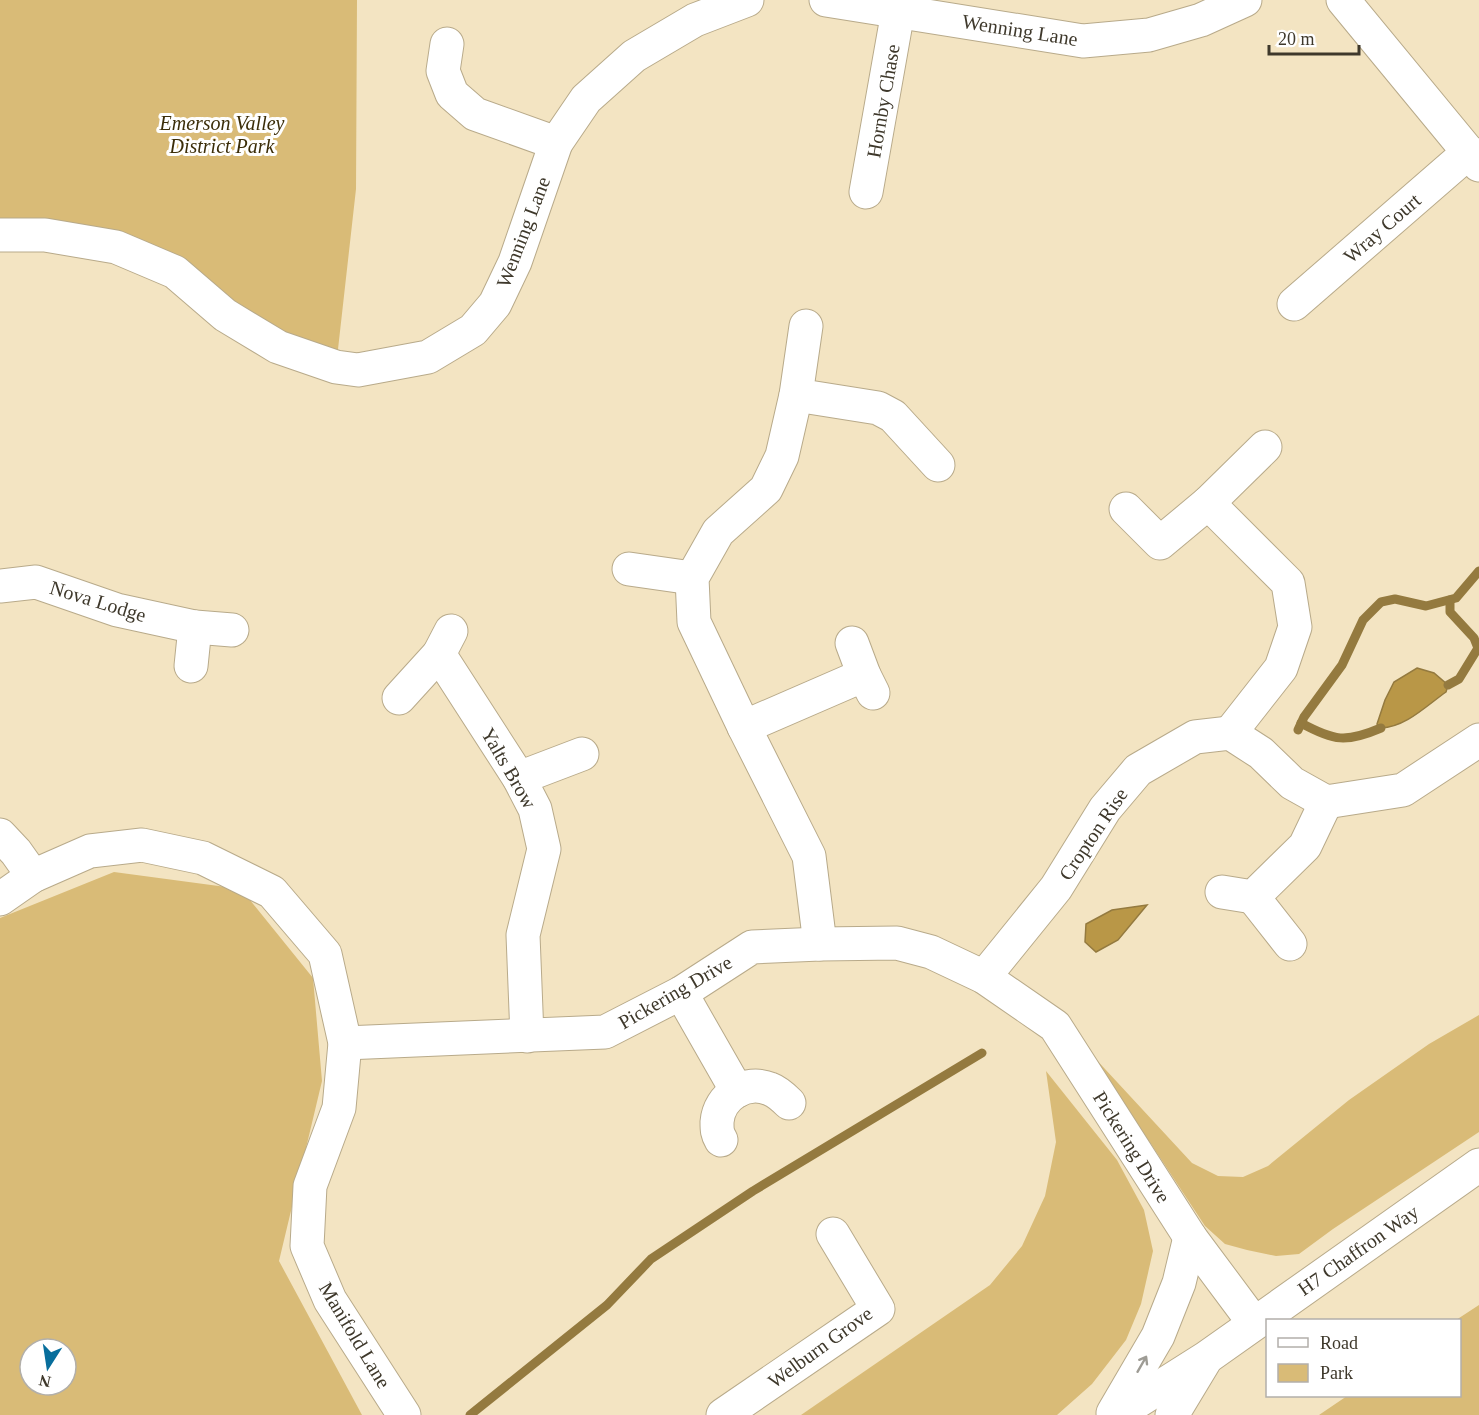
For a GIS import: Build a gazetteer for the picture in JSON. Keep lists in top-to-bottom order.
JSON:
{
  "streets": {
    "street": [
      "Wenning Lane",
      "Hornby Chase",
      "Wray Court",
      "Nova Lodge",
      "Yalts Brow",
      "Cropton Rise",
      "Pickering Drive",
      "H7 Chaffron Way",
      "Manifold Lane",
      "Welburn Grove"
    ]
  },
  "crossings": [
    ["Wenning Lane", "Hornby Chase"],
    ["Yalts Brow", "Pickering Drive"],
    ["Cropton Rise", "Pickering Drive"],
    ["Pickering Drive", "H7 Chaffron Way"],
    ["Pickering Drive", "Manifold Lane"]
  ],
  "parks": ["Emerson Valley District Park"],
  "legend": ["Road", "Park"],
  "scale_bar": "20 m",
  "north": "bottom"
}
